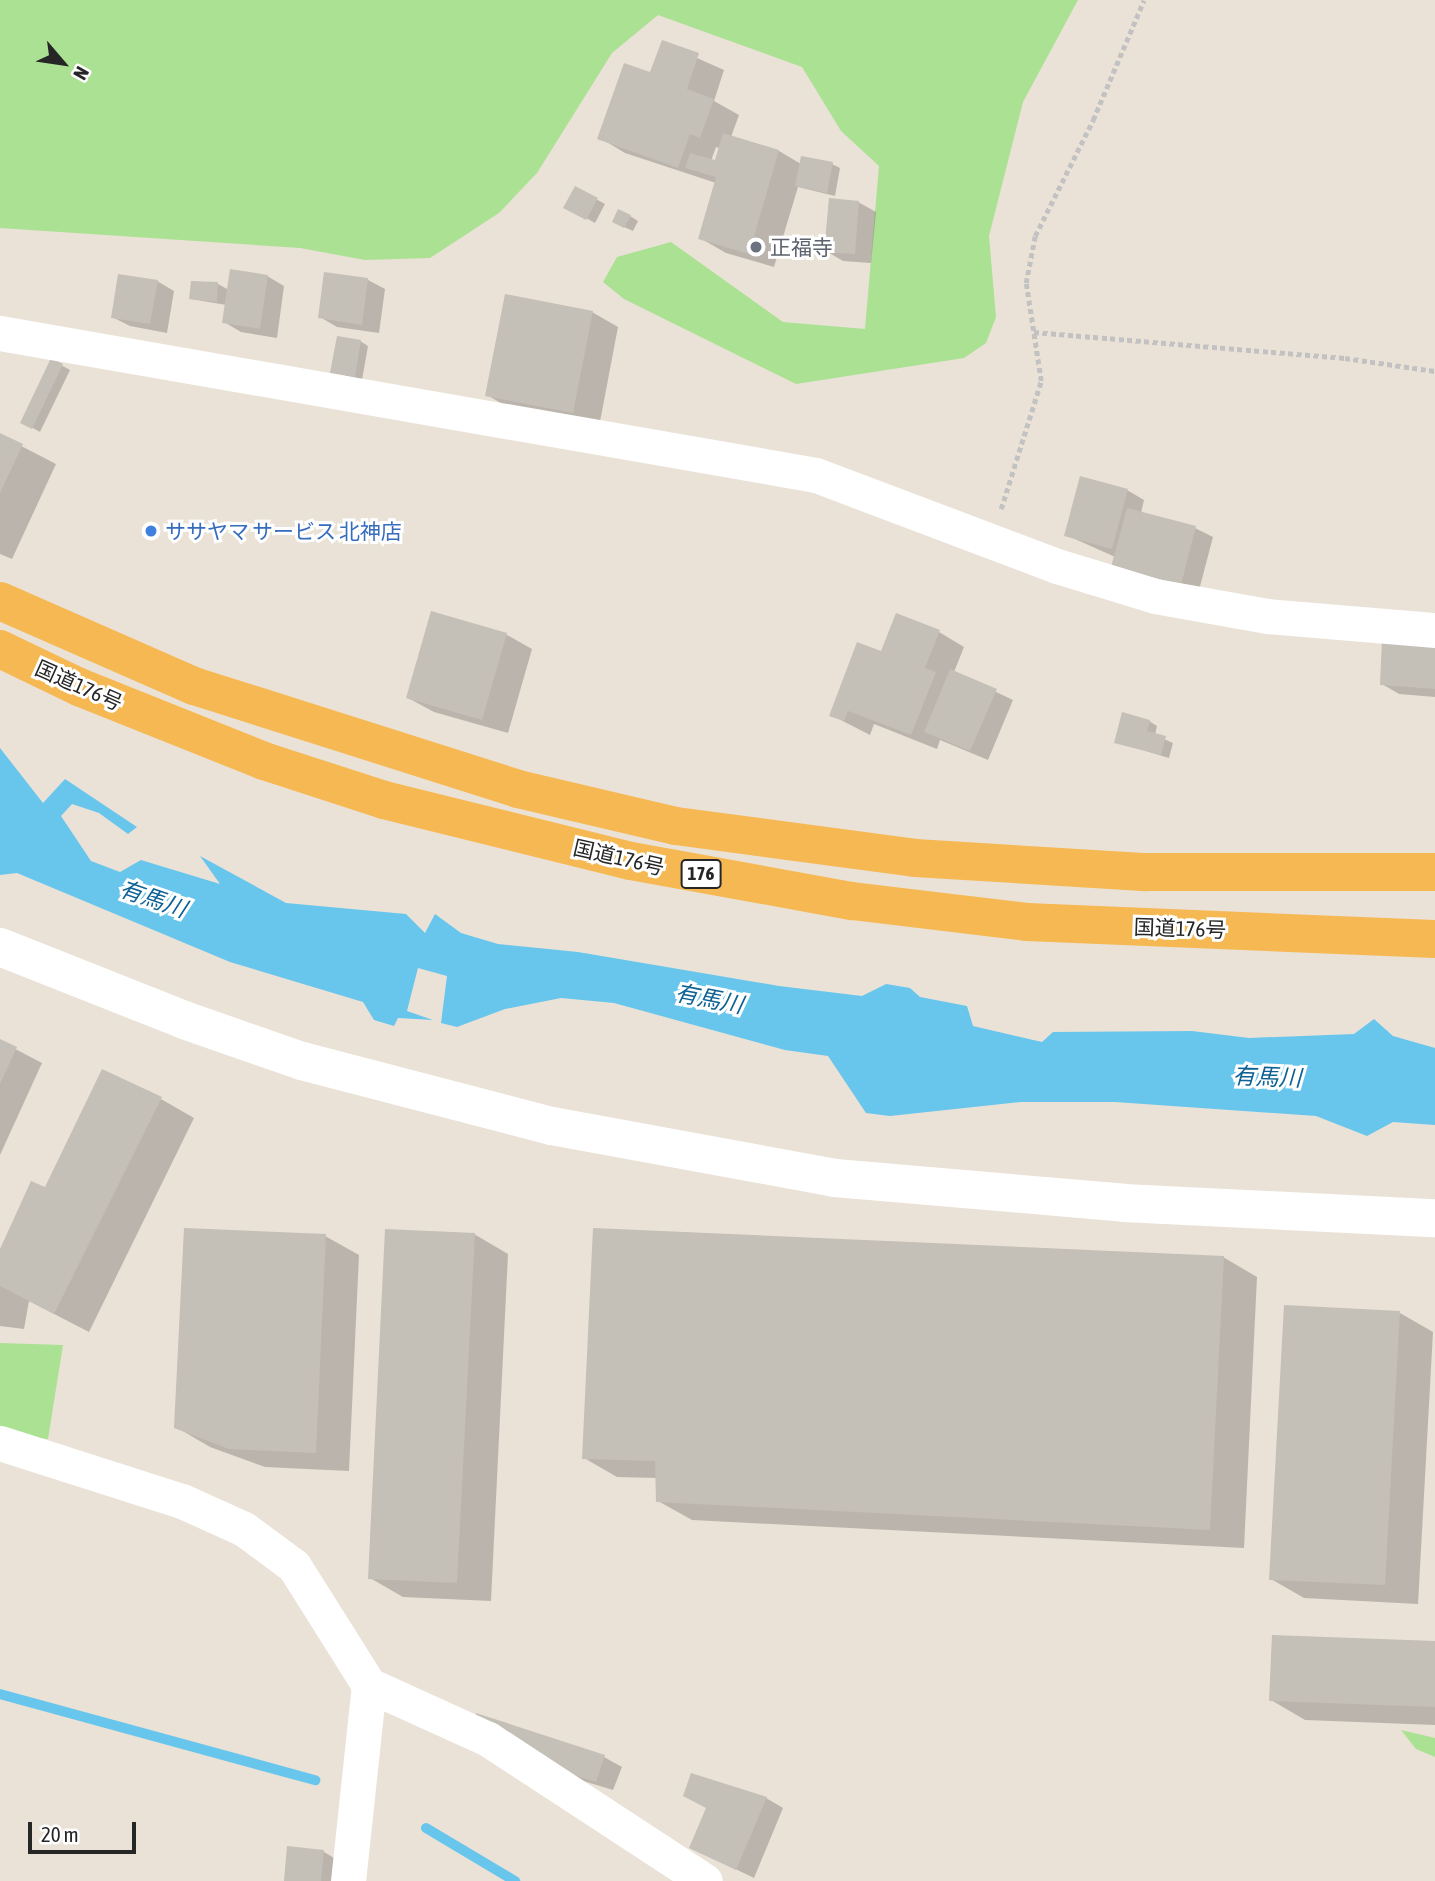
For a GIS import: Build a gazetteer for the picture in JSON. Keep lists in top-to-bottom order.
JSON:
{
  "streets": {
    "highway": ["国道176号", "176"]
  },
  "water": ["有馬川"],
  "places": ["正福寺", "ササヤマ サービス 北神店"],
  "scale_bar": "20 m",
  "north": "bottom right"
}
